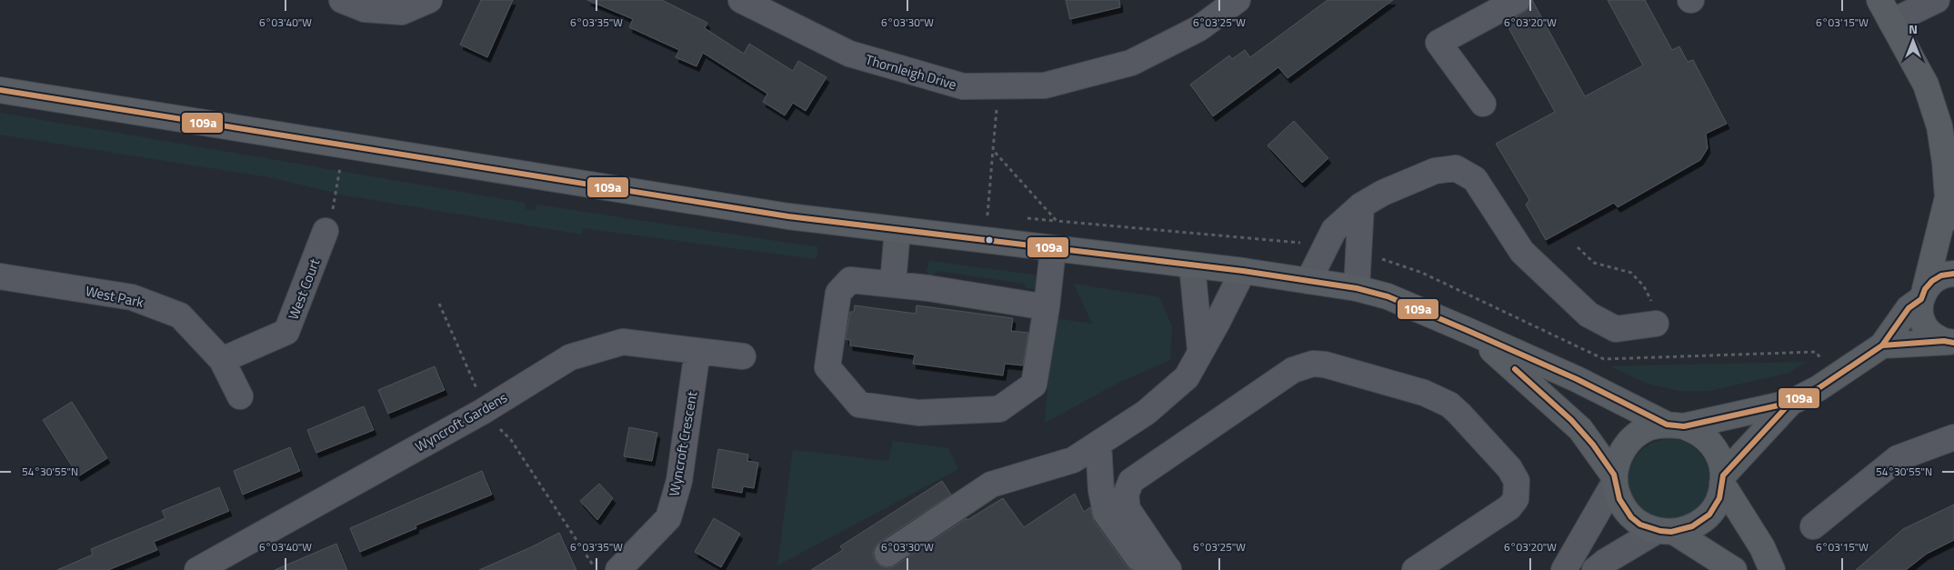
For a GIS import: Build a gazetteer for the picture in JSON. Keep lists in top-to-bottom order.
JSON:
{
  "streets": {
    "street": [
      "Thornleigh Drive",
      "West Court",
      "West Park",
      "Wyncroft Gardens",
      "Wyncroft Crescent"
    ]
  },
  "crossings": [
    ["West Court", "West Park"],
    ["Wyncroft Gardens", "Wyncroft Crescent"]
  ],
  "lines": ["transit line 109a"],
  "north": "top",
  "coordinates": [
    "6°03'40\"W",
    "6°03'35\"W",
    "6°03'30\"W",
    "6°03'25\"W",
    "6°03'20\"W",
    "6°03'15\"W",
    "54°30'55\"N"
  ]
}
